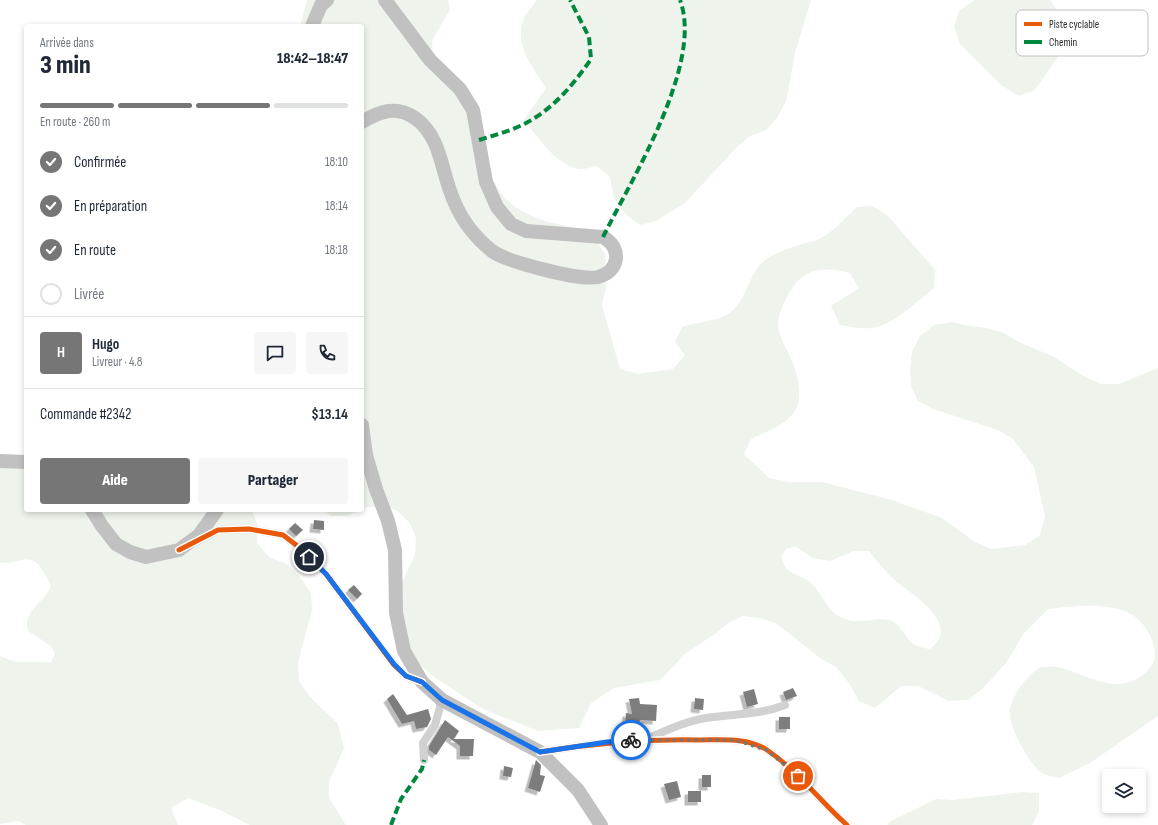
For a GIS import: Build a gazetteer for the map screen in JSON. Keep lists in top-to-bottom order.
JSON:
{
  "legend": ["Piste cyclable", "Chemin"],
  "page": {
    "heading": ["3 min", "Arrivée dans", "18:42–18:47"],
    "panel": [
      "Hugo",
      "Livreur · 4.8",
      "Commande #2342",
      "$13.14"
    ],
    "bar": "En route · 260 m",
    "list": [
      ["Confirmée", "18:10"],
      ["En préparation", "18:14"],
      ["En route", "18:18"],
      "Livrée"
    ],
    "round": "H",
    "buttons": ["Aide", "Partager"]
  }
}
